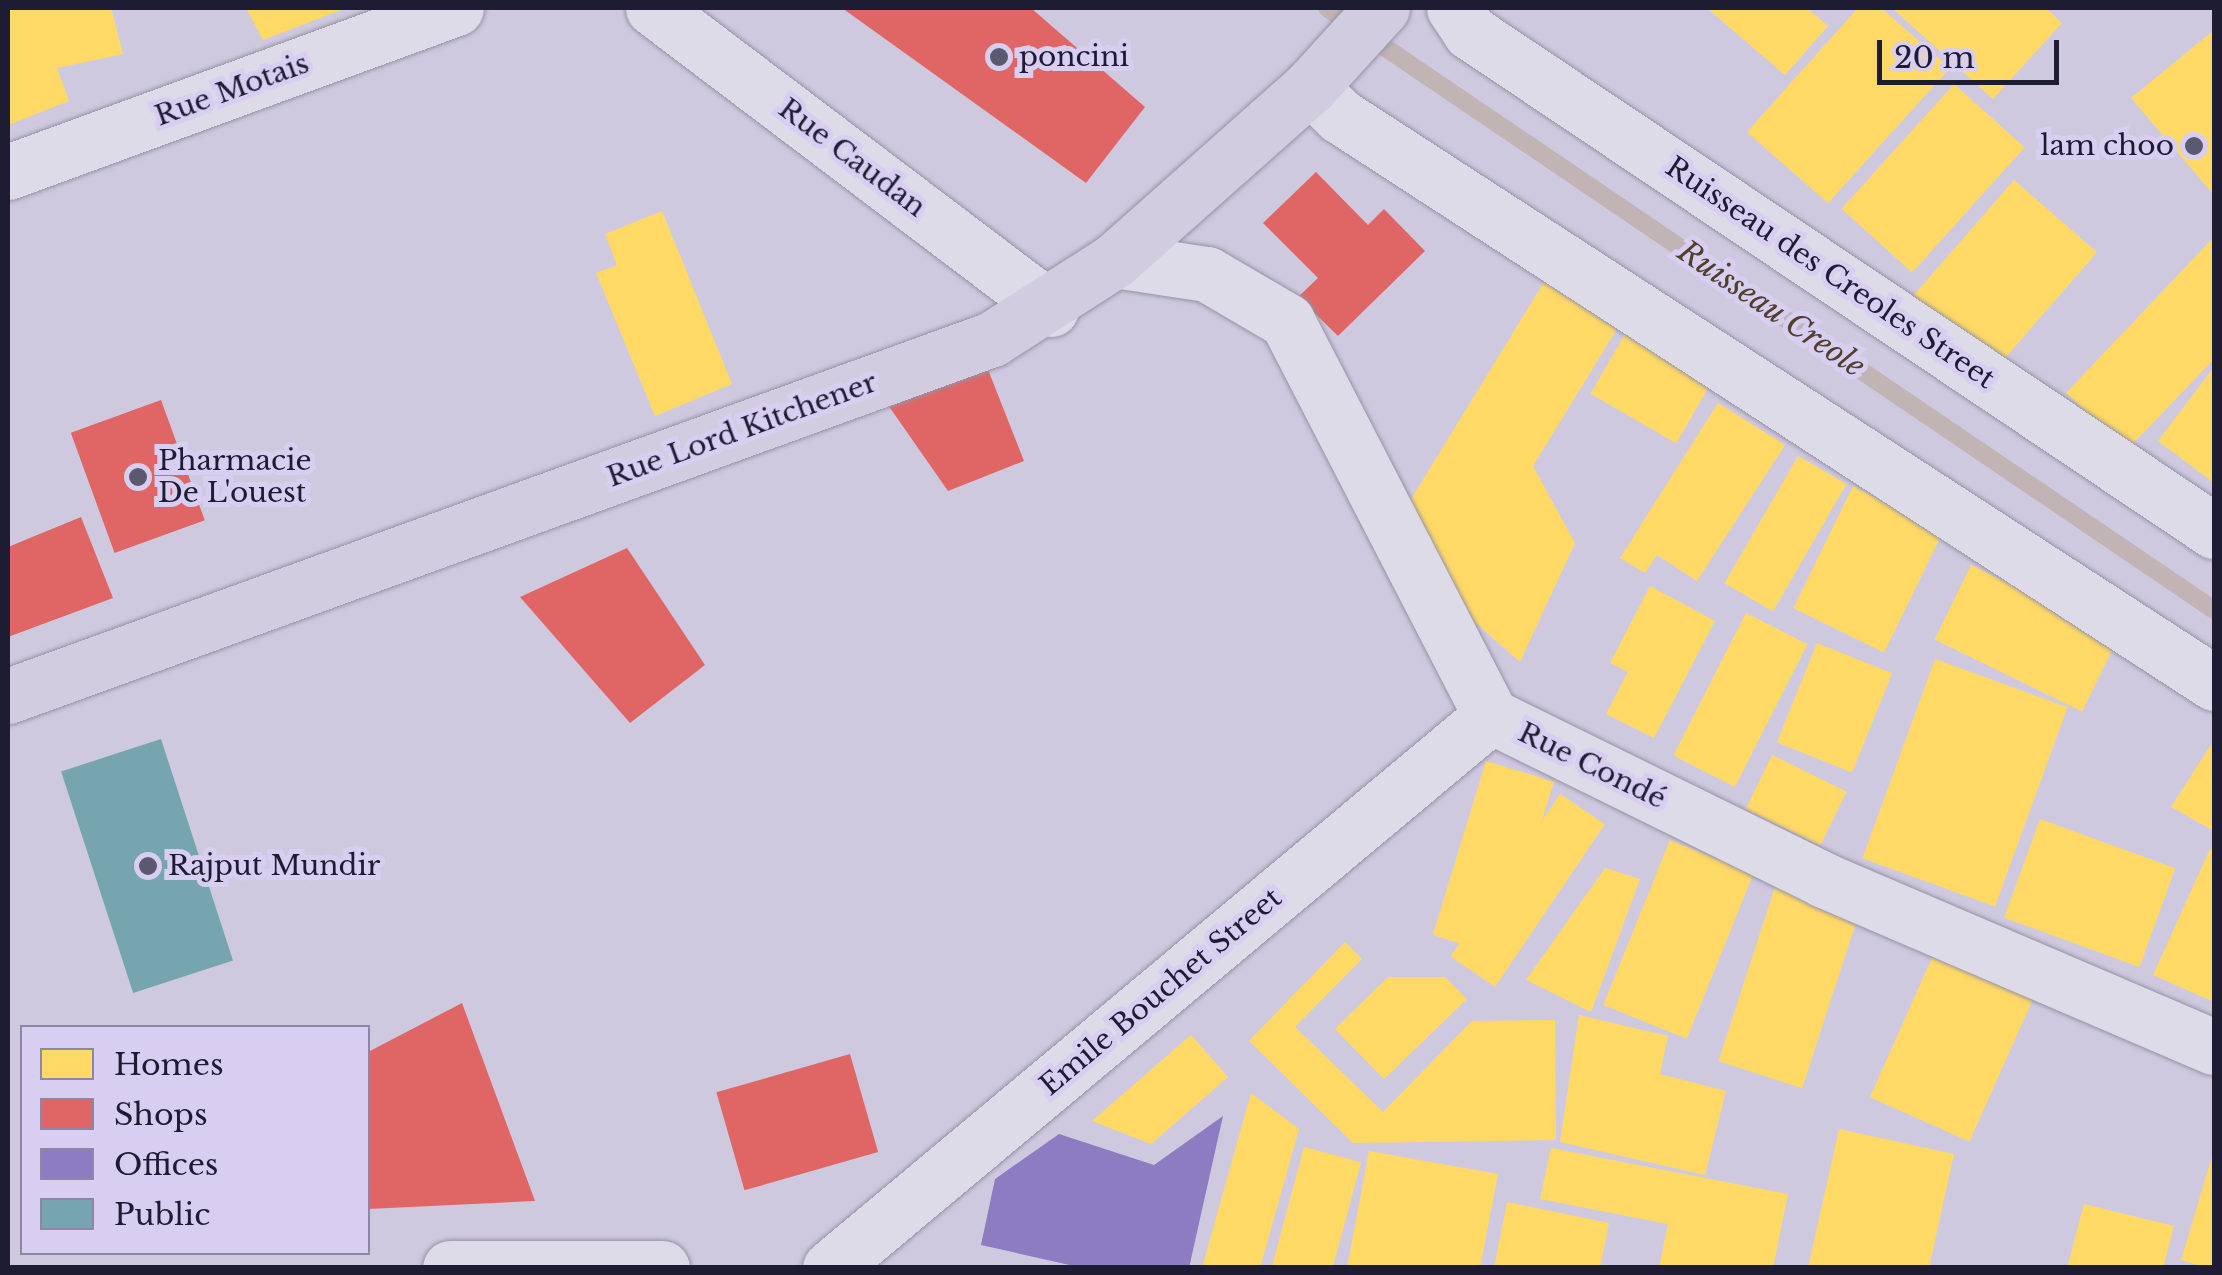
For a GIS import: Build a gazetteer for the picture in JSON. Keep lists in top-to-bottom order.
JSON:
{
  "streets": {
    "main road": ["Rue Lord Kitchener"],
    "street": [
      "Rue Motais",
      "Rue Caudan",
      "Ruisseau des Creoles Street",
      "Rue Condé",
      "Emile Bouchet Street"
    ]
  },
  "crossings": [
    ["Rue Caudan", "Rue Lord Kitchener"],
    ["Rue Lord Kitchener", "Rue Condé"],
    ["Rue Condé", "Emile Bouchet Street"]
  ],
  "water": ["Ruisseau Creole"],
  "places": [
    "poncini",
    "lam choo",
    "Pharmacie De L'ouest",
    "Rajput Mundir"
  ],
  "legend": [
    "Homes",
    "Shops",
    "Offices",
    "Public"
  ],
  "scale_bar": "20 m"
}
